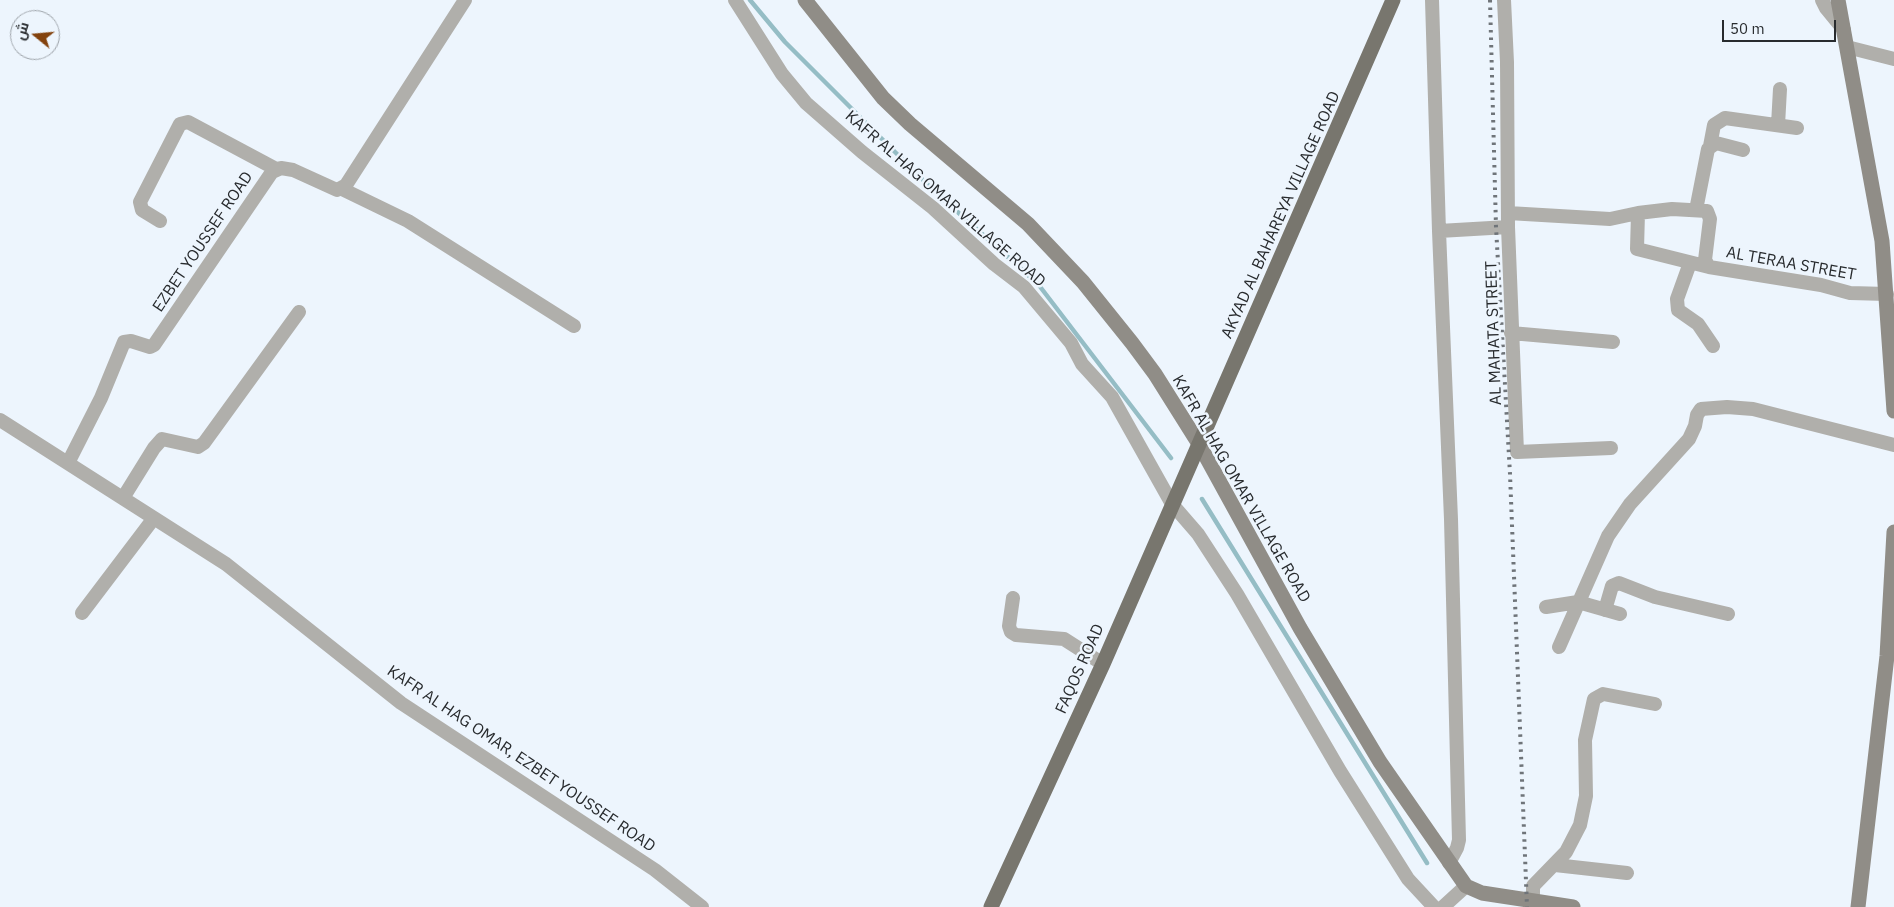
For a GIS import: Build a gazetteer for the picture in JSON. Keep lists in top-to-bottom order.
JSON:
{
  "streets": {
    "main road": ["AKYAD AL BAHAREYA VILLAGE ROAD", "FAQOS ROAD"],
    "street": [
      "KAFR AL HAG OMAR VILLAGE ROAD",
      "EZBET YOUSSEF ROAD",
      "AL TERAA STREET",
      "AL MAHATA STREET",
      "KAFR AL HAG OMAR, EZBET YOUSSEF ROAD"
    ]
  },
  "crossings": [
    ["KAFR AL HAG OMAR VILLAGE ROAD", "AKYAD AL BAHAREYA VILLAGE ROAD"],
    ["KAFR AL HAG OMAR VILLAGE ROAD", "FAQOS ROAD"],
    ["AKYAD AL BAHAREYA VILLAGE ROAD", "FAQOS ROAD"],
    ["EZBET YOUSSEF ROAD", "KAFR AL HAG OMAR, EZBET YOUSSEF ROAD"]
  ],
  "scale_bar": "50 m",
  "north": "left"
}
